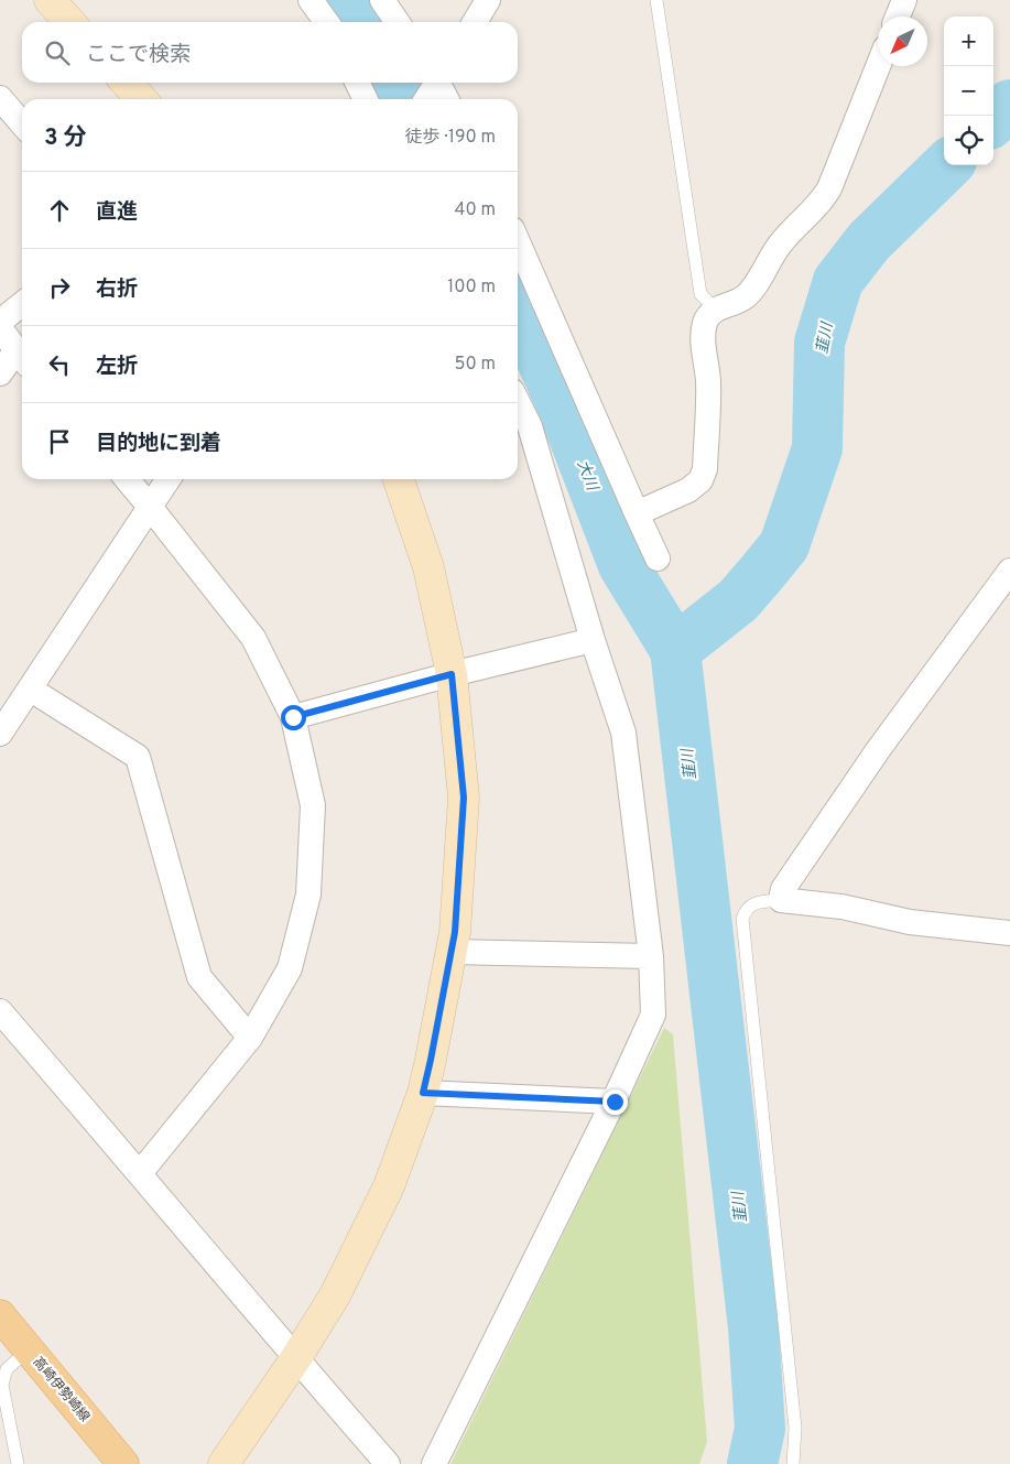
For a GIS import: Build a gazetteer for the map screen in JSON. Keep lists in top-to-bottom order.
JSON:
{
  "streets": {
    "main road": ["高崎伊勢崎線"]
  },
  "water": ["韮川", "大川"],
  "north": "bottom left",
  "page": {
    "map_buttons": ["+", "−"],
    "search": "ここで検索",
    "heading": ["3 分", "徒歩 · 190 m"],
    "list": [
      ["直進", "40 m"],
      ["右折", "100 m"],
      ["左折", "50 m"],
      "目的地に到着"
    ]
  }
}
